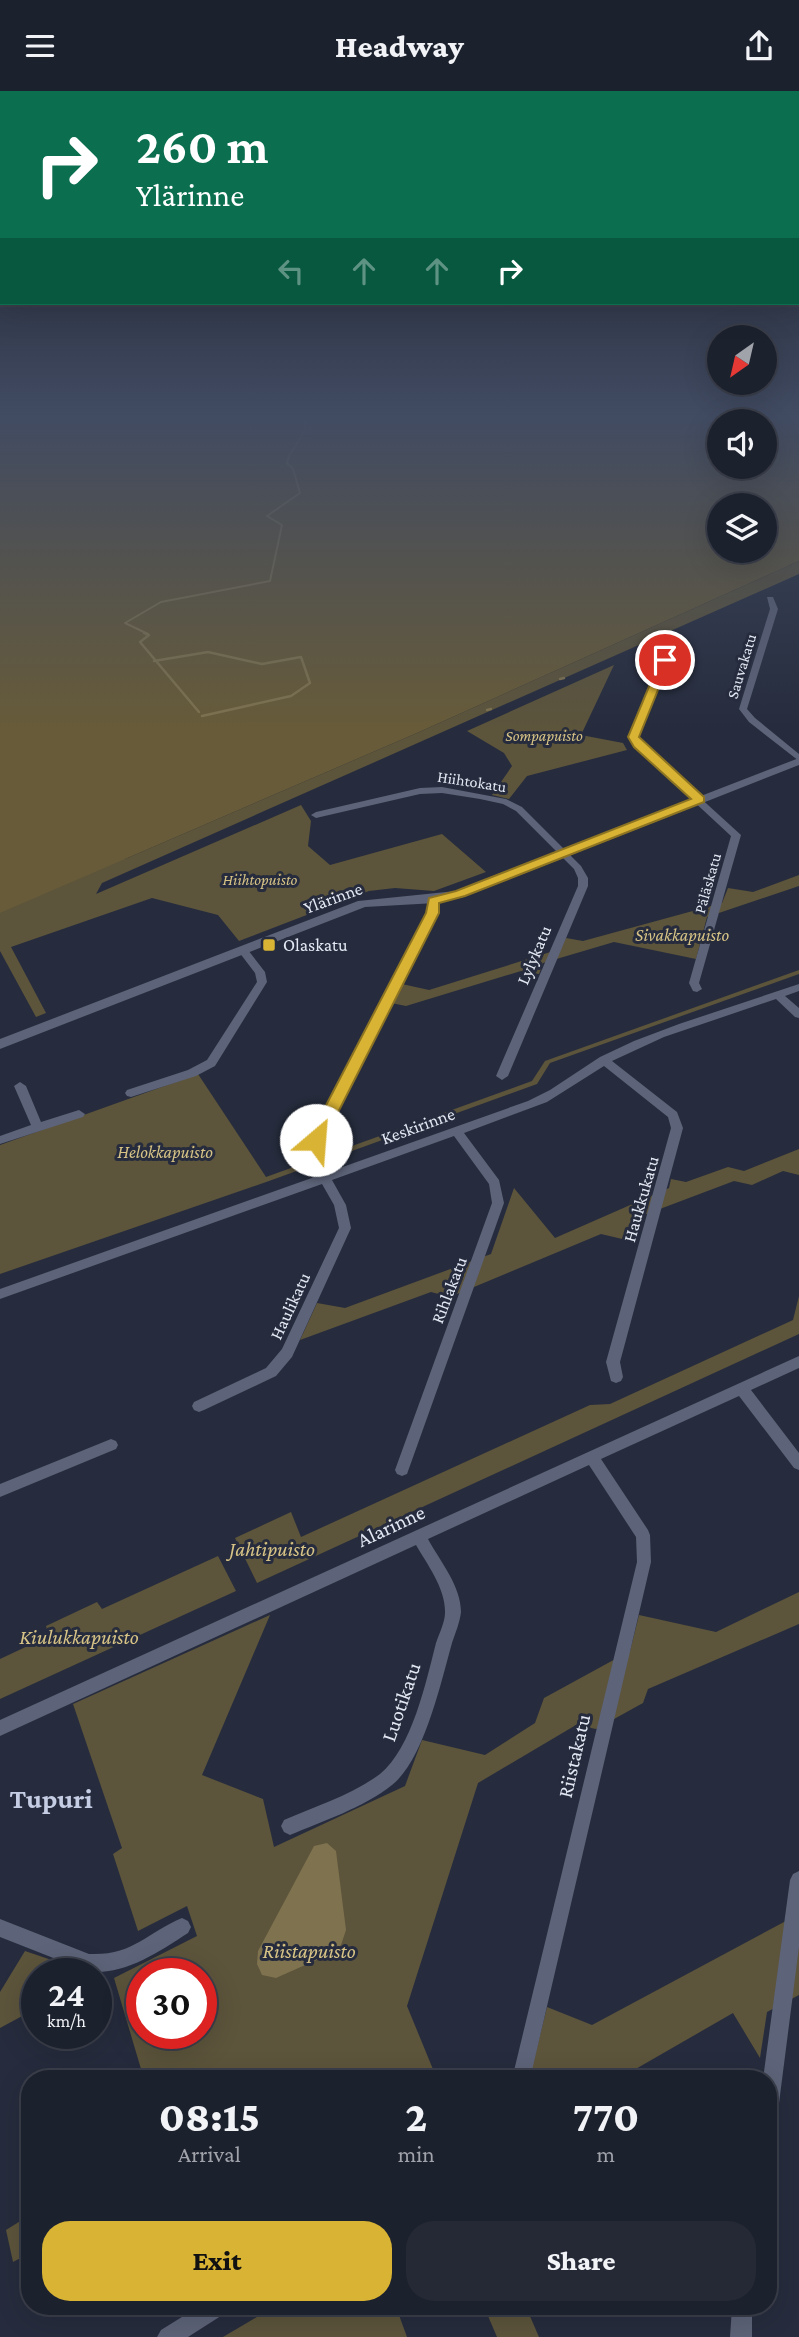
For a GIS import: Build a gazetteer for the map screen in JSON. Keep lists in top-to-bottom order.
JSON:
{
  "streets": {
    "street": [
      "Sauvakatu",
      "Hiihtokatu",
      "Päläskatu",
      "Ylärinne",
      "Lylykatu",
      "Keskirinne",
      "Haukkukatu",
      "Rihlakatu",
      "Haulikatu",
      "Alarinne",
      "Luotikatu",
      "Riistakatu"
    ]
  },
  "crossings": [
    ["Sauvakatu", "Ylärinne"],
    ["Hiihtokatu", "Ylärinne"],
    ["Hiihtokatu", "Lylykatu"],
    ["Päläskatu", "Ylärinne"],
    ["Ylärinne", "Lylykatu"],
    ["Keskirinne", "Haukkukatu"],
    ["Keskirinne", "Rihlakatu"],
    ["Keskirinne", "Haulikatu"],
    ["Alarinne", "Luotikatu"],
    ["Alarinne", "Riistakatu"]
  ],
  "districts": ["Tupuri"],
  "parks": [
    "Sompapuisto",
    "Hiihtopuisto",
    "Sivakkapuisto",
    "Helokkapuisto",
    "Jahtipuisto",
    "Kiulukkapuisto",
    "Riistapuisto"
  ],
  "places": {
    "transit": ["Olaskatu"]
  },
  "north": "bottom left",
  "page": {
    "header": "Headway",
    "turn": ["260 m", "Ylärinne"],
    "speed": "24 km/h",
    "limit": "30",
    "eta": [
      "08:15",
      "Arrival",
      "2",
      "min",
      "770",
      "m"
    ],
    "buttons": ["Exit", "Share"]
  }
}
